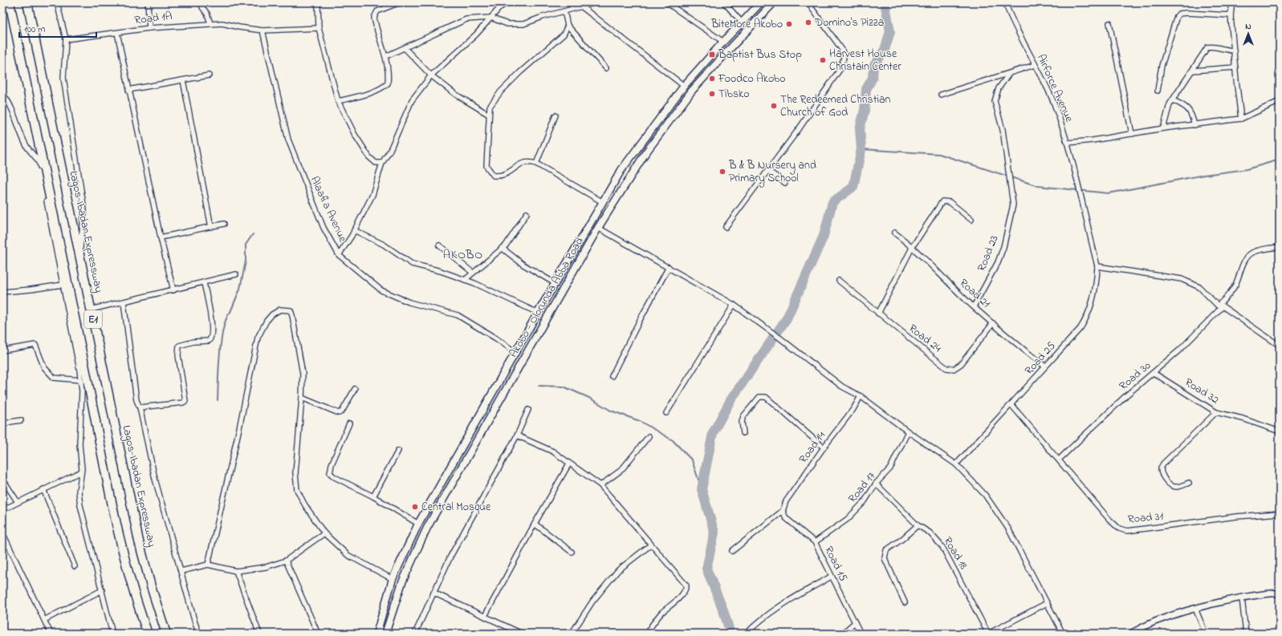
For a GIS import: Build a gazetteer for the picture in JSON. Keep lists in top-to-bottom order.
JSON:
{
  "streets": {
    "highway": ["Lagos-Ibadan Expressway", "E1"],
    "main road": ["Akobo - Olorunda Abba Road"],
    "street": [
      "Road 1A",
      "Airforce Avenue",
      "Alaafia Avenue",
      "Road 23",
      "Road 21",
      "Road 24",
      "Road 25",
      "Road 30",
      "Road 32",
      "Road 14",
      "Road 17",
      "Road 31",
      "Road 18",
      "Road 15"
    ]
  },
  "crossings": [
    ["Road 1A", "Alaafia Avenue"],
    ["Airforce Avenue", "Road 25"],
    ["Alaafia Avenue", "Akobo - Olorunda Abba Road"],
    ["Road 23", "Road 21"],
    ["Road 21", "Road 24"],
    ["Road 21", "Road 25"],
    ["Road 25", "Road 31"],
    ["Road 30", "Road 32"],
    ["Road 30", "Road 31"],
    ["Road 14", "Road 15"],
    ["Road 17", "Road 18"],
    ["Road 17", "Road 15"]
  ],
  "districts": ["AKOBO"],
  "places": {
    "other": [
      "Domino's Pizza",
      "BiteMore Akobo",
      "Harvest House Christain Center",
      "Foodco Akobo",
      "Tibsko",
      "The Redeemed Christian Church of God",
      "B & B Nursery and Primary School",
      "Central Mosque"
    ],
    "transit": ["Baptist Bus Stop"]
  },
  "scale_bar": "100 m",
  "north": "top"
}
